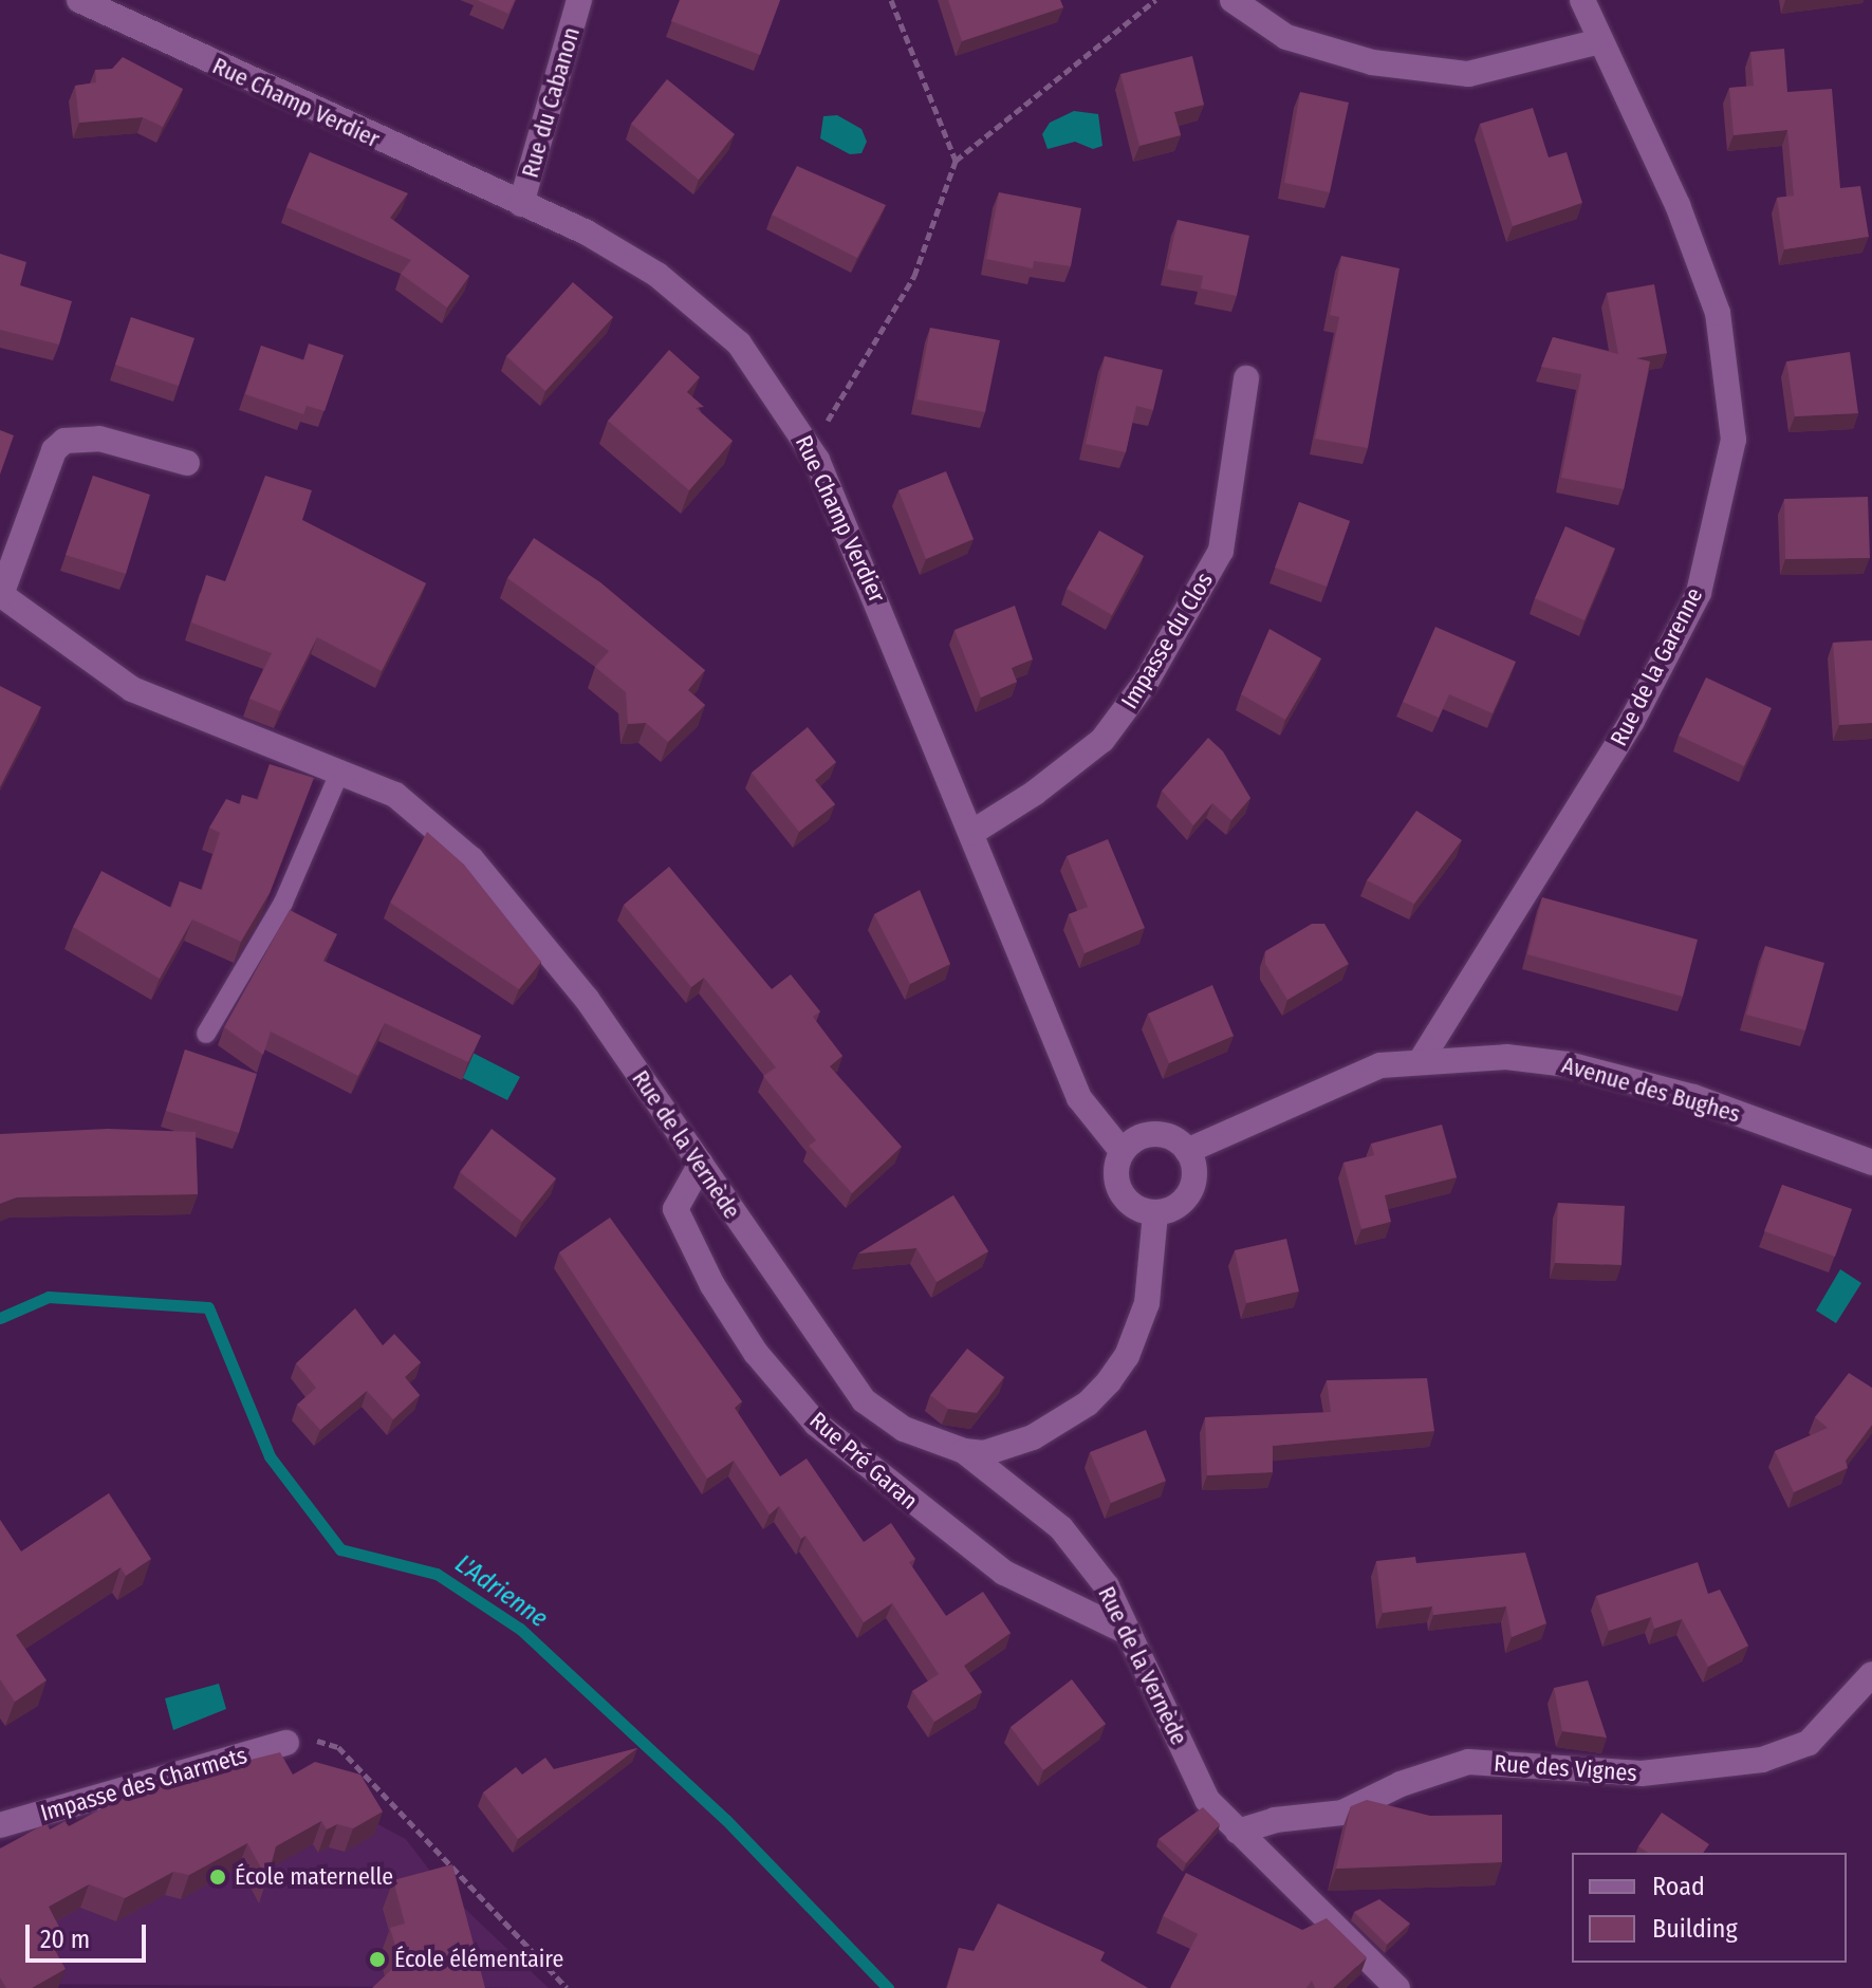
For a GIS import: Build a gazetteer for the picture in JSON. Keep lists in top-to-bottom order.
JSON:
{
  "streets": {
    "street": [
      "Rue Champ Verdier",
      "Rue du Cabanon",
      "Impasse du Clos",
      "Rue de la Garenne",
      "Avenue des Bughes",
      "Rue de la Vernède",
      "Rue Pré Garan",
      "Rue des Vignes",
      "Impasse des Charmets"
    ]
  },
  "crossings": [
    ["Rue Champ Verdier", "Rue du Cabanon"],
    ["Rue Champ Verdier", "Impasse du Clos"],
    ["Rue Champ Verdier", "Avenue des Bughes"],
    ["Rue de la Garenne", "Avenue des Bughes"],
    ["Rue de la Vernède", "Rue Pré Garan"],
    ["Rue de la Vernède", "Rue des Vignes"]
  ],
  "water": ["L'Adrienne"],
  "places": ["École maternelle", "École élémentaire"],
  "legend": ["Road", "Building"],
  "scale_bar": "20 m"
}
